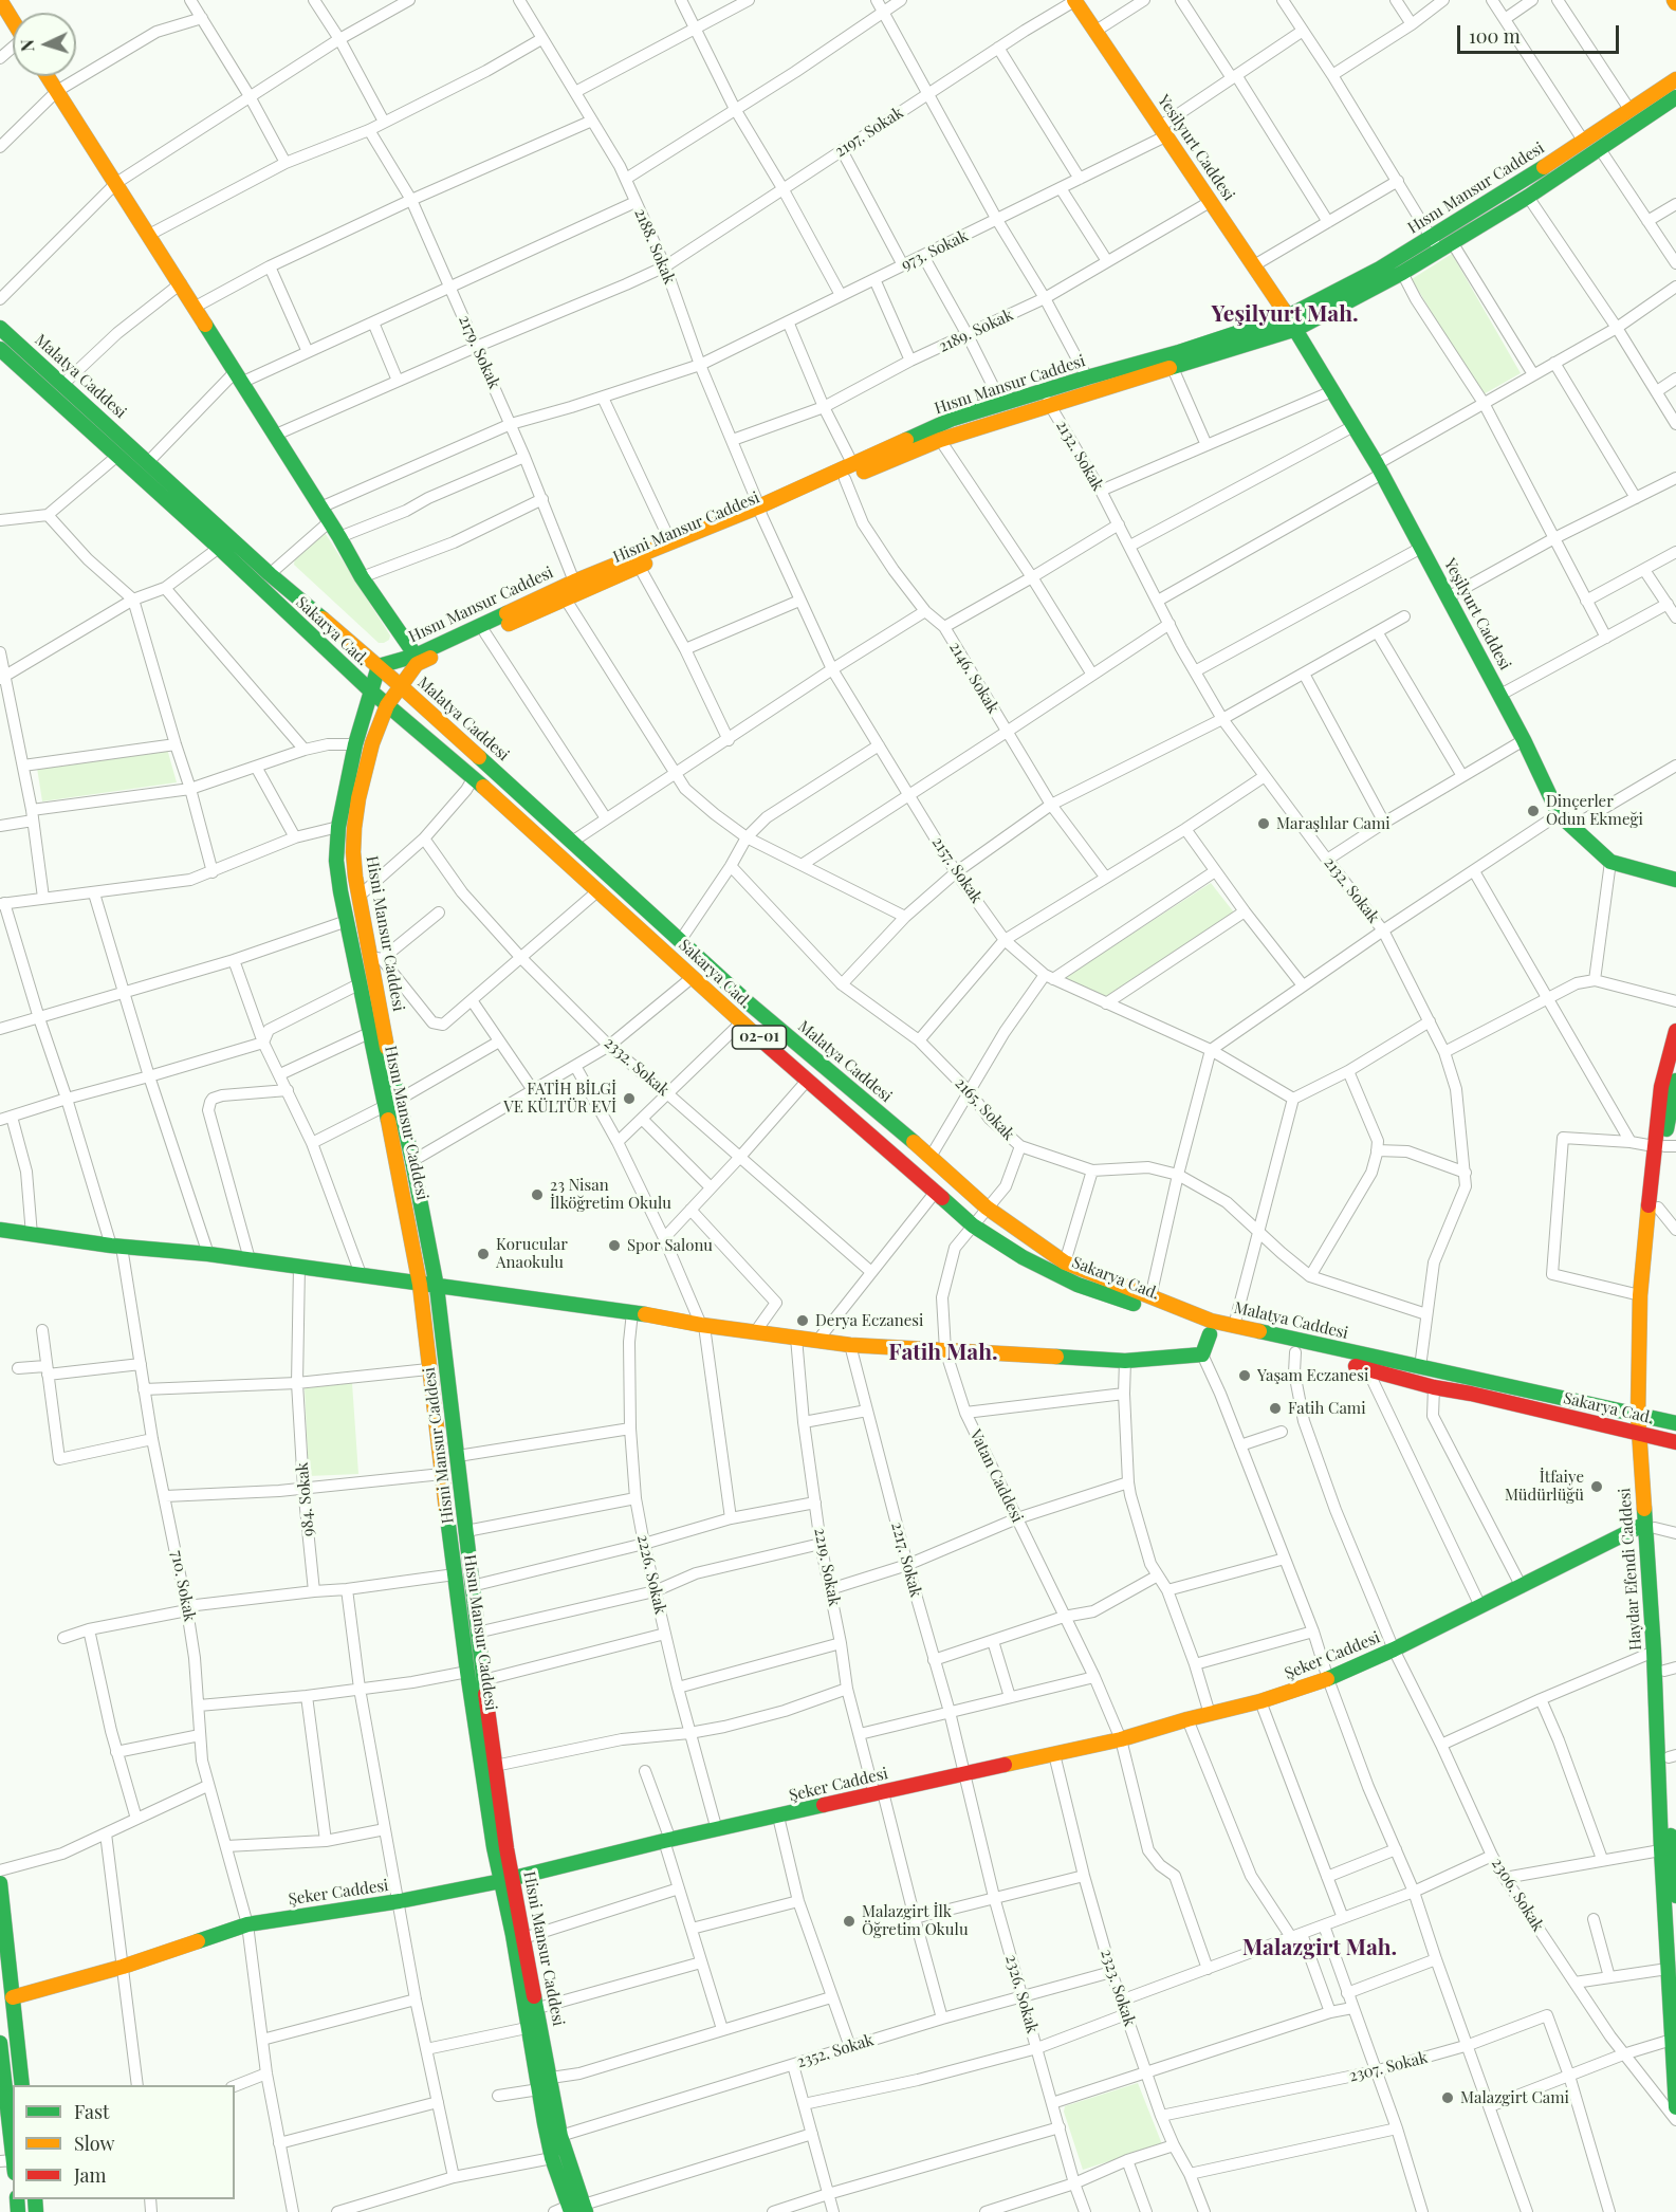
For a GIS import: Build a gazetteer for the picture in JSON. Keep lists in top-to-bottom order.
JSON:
{
  "streets": {
    "main road": [
      "Yesilyurt Caddesi",
      "Hısnı Mansur Caddesi",
      "Malatya Caddesi",
      "Hisni Mansur Caddesi",
      "Yeşilyurt Caddesi",
      "Sakarya Cad.",
      "02-01",
      "Haydar Efendi Caddesi",
      "Şeker Caddesi"
    ],
    "street": [
      "2197. Sokak",
      "2188. Sokak",
      "973. Sokak",
      "2189. Sokak",
      "2179. Sokak",
      "2132. Sokak",
      "2146. Sokak",
      "2157. Sokak",
      "2332. Sokak",
      "2165. Sokak",
      "Vatan Caddesi",
      "984. Sokak",
      "2217. Sokak",
      "2219. Sokak",
      "2226. Sokak",
      "710. Sokak",
      "2306. Sokak",
      "2323. Sokak",
      "2326. Sokak",
      "2352. Sokak",
      "2307. Sokak"
    ]
  },
  "crossings": [
    ["2197. Sokak", "Yesilyurt Caddesi"],
    ["2197. Sokak", "2188. Sokak"],
    ["2197. Sokak", "2179. Sokak"],
    ["Yesilyurt Caddesi", "Hısnı Mansur Caddesi"],
    ["Yesilyurt Caddesi", "973. Sokak"],
    ["Yesilyurt Caddesi", "2189. Sokak"],
    ["Yesilyurt Caddesi", "Hisni Mansur Caddesi"],
    ["Yesilyurt Caddesi", "Yeşilyurt Caddesi"],
    ["Hısnı Mansur Caddesi", "2188. Sokak"],
    ["Hısnı Mansur Caddesi", "2179. Sokak"],
    ["Hısnı Mansur Caddesi", "Malatya Caddesi"],
    ["Hısnı Mansur Caddesi", "2132. Sokak"],
    ["Hısnı Mansur Caddesi", "Hisni Mansur Caddesi"],
    ["Hısnı Mansur Caddesi", "Yeşilyurt Caddesi"],
    ["Hısnı Mansur Caddesi", "Sakarya Cad."],
    ["Hısnı Mansur Caddesi", "2157. Sokak"],
    ["Hısnı Mansur Caddesi", "Şeker Caddesi"],
    ["2188. Sokak", "973. Sokak"],
    ["2188. Sokak", "2189. Sokak"],
    ["2188. Sokak", "Hisni Mansur Caddesi"],
    ["2188. Sokak", "2157. Sokak"],
    ["973. Sokak", "2179. Sokak"],
    ["Malatya Caddesi", "2132. Sokak"],
    ["Malatya Caddesi", "Hisni Mansur Caddesi"],
    ["Malatya Caddesi", "Sakarya Cad."],
    ["Malatya Caddesi", "Vatan Caddesi"],
    ["Malatya Caddesi", "Haydar Efendi Caddesi"],
    ["2132. Sokak", "Hisni Mansur Caddesi"],
    ["2132. Sokak", "2165. Sokak"],
    ["Hisni Mansur Caddesi", "Yeşilyurt Caddesi"],
    ["Hisni Mansur Caddesi", "Sakarya Cad."],
    ["Hisni Mansur Caddesi", "2146. Sokak"],
    ["Hisni Mansur Caddesi", "2157. Sokak"],
    ["Hisni Mansur Caddesi", "Şeker Caddesi"],
    ["Hisni Mansur Caddesi", "2352. Sokak"],
    ["Sakarya Cad.", "Vatan Caddesi"],
    ["Sakarya Cad.", "Haydar Efendi Caddesi"],
    ["Sakarya Cad.", "2306. Sokak"],
    ["2165. Sokak", "Vatan Caddesi"],
    ["Vatan Caddesi", "Şeker Caddesi"],
    ["2217. Sokak", "Şeker Caddesi"],
    ["2217. Sokak", "2326. Sokak"],
    ["2219. Sokak", "Şeker Caddesi"],
    ["Haydar Efendi Caddesi", "Şeker Caddesi"],
    ["2226. Sokak", "Şeker Caddesi"],
    ["710. Sokak", "Şeker Caddesi"],
    ["Şeker Caddesi", "2306. Sokak"],
    ["Şeker Caddesi", "2323. Sokak"],
    ["Şeker Caddesi", "2326. Sokak"],
    ["2323. Sokak", "2352. Sokak"],
    ["2323. Sokak", "2307. Sokak"],
    ["2326. Sokak", "2352. Sokak"]
  ],
  "districts": ["Yeşilyurt Mah.", "Fatih Mah.", "Malazgirt Mah."],
  "places": [
    "Dinçerler Odun Ekmeği",
    "Maraşlılar Cami",
    "FATİH BİLGİ VE KÜLTÜR EVİ",
    "23 Nisan İlköğretim Okulu",
    "Spor Salonu",
    "Korucular Anaokulu",
    "Derya Eczanesi",
    "Yaşam Eczanesi",
    "Fatih Cami",
    "İtfaiye Müdürlüğü",
    "Malazgirt İlk Öğretim Okulu",
    "Malazgirt Cami"
  ],
  "legend": ["Fast", "Slow", "Jam"],
  "scale_bar": "100 m",
  "north": "left"
}
